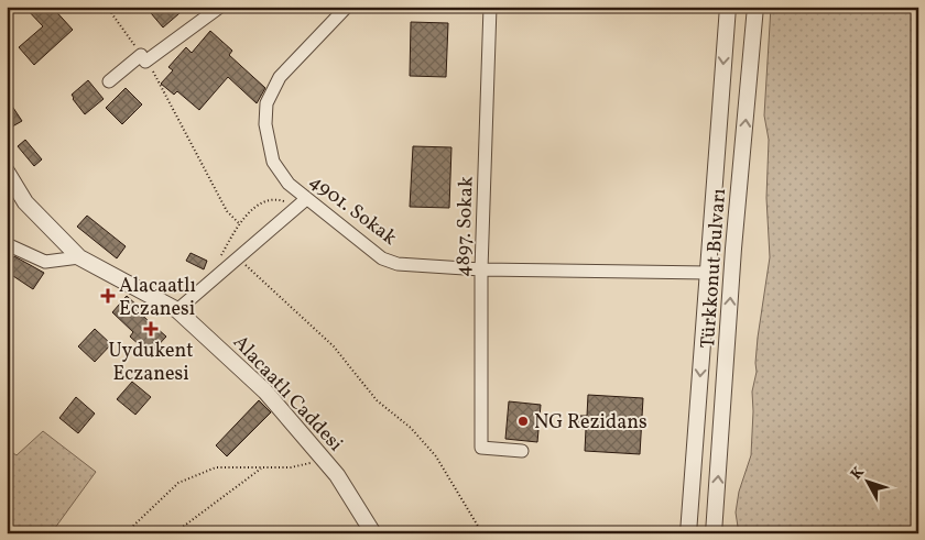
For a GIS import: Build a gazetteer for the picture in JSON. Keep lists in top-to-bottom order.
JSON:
{
  "streets": {
    "street": [
      "4901. Sokak",
      "4897. Sokak",
      "Türkkonut Bulvarı",
      "Alacaatlı Caddesi"
    ]
  },
  "crossings": [
    ["4901. Sokak", "4897. Sokak"],
    ["4901. Sokak", "Türkkonut Bulvarı"]
  ],
  "places": {
    "health": ["Alacaatlı Eczanesi", "Uydukent Eczanesi"],
    "other": ["NG Rezidans"]
  },
  "north": "top left"
}
